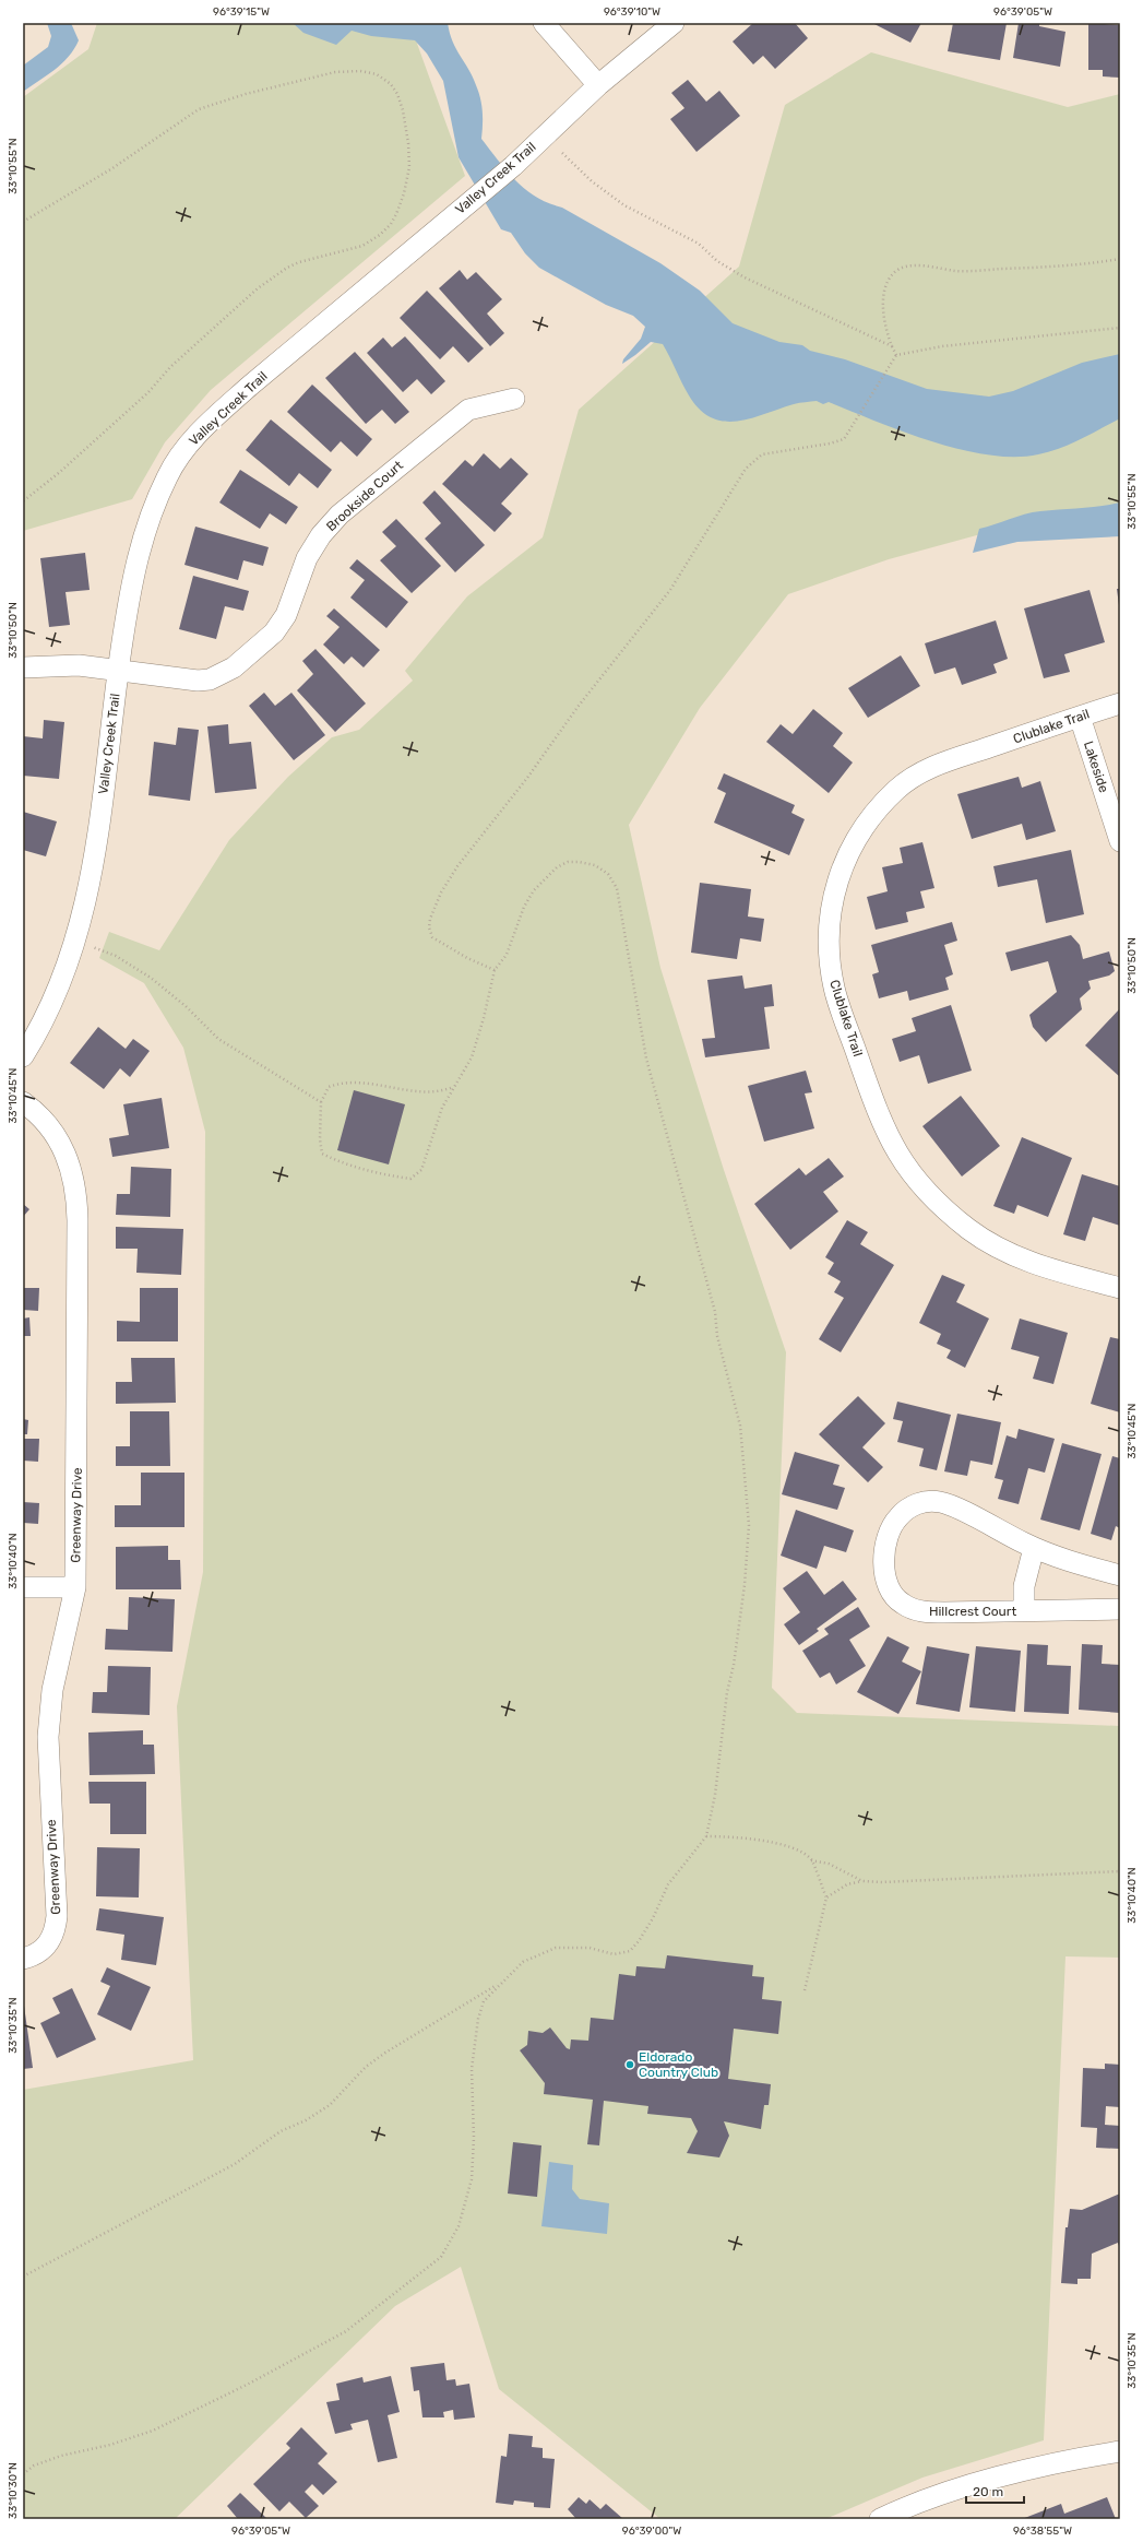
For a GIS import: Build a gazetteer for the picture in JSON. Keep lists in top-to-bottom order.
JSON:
{
  "streets": {
    "street": [
      "Valley Creek Trail",
      "Brookside Court",
      "Clublake Trail",
      "Lakeside",
      "Greenway Drive",
      "Hillcrest Court"
    ]
  },
  "crossings": [
    ["Valley Creek Trail", "Brookside Court"],
    ["Clublake Trail", "Lakeside"]
  ],
  "places": ["Eldorado Country Club"],
  "scale_bar": "20 m",
  "coordinates": [
    "96°39'15\"W",
    "96°39'10\"W",
    "96°39'05\"W",
    "33°10'55\"N",
    "33°10'50\"N",
    "33°10'45\"N",
    "33°10'40\"N",
    "33°10'35\"N",
    "33°10'30\"N",
    "96°39'00\"W",
    "96°38'55\"W"
  ]
}
